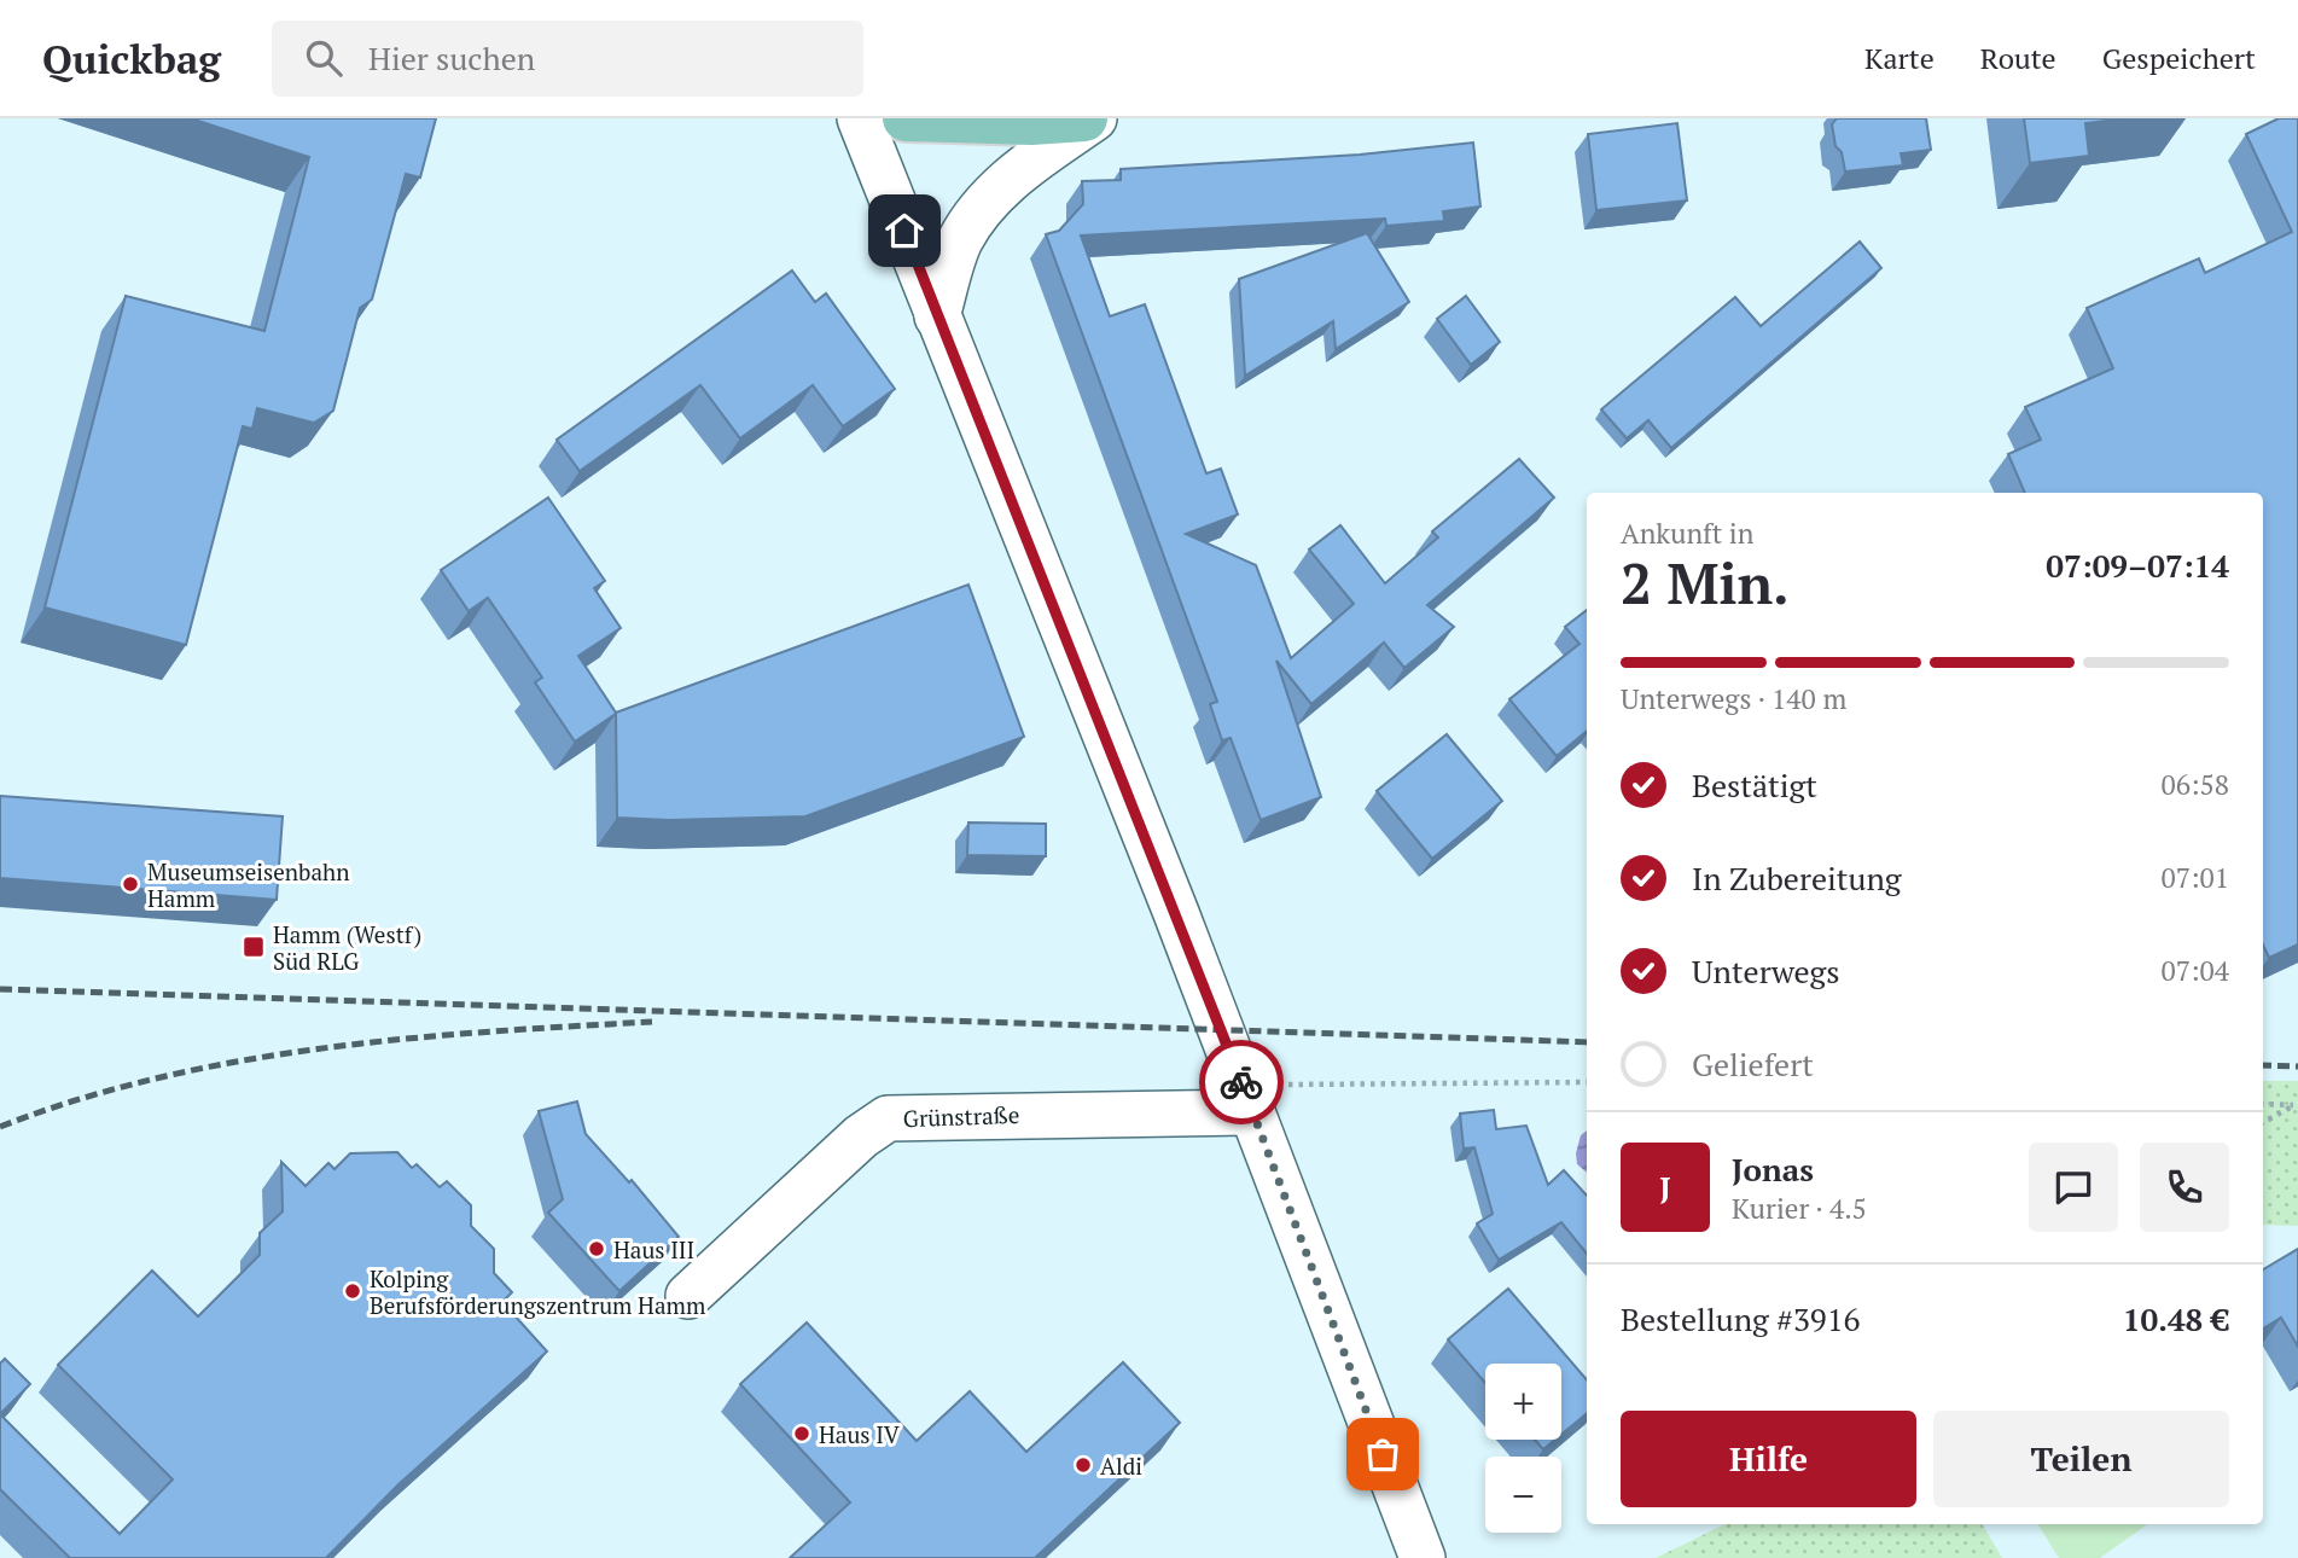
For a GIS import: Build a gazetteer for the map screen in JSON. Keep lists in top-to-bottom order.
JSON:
{
  "streets": {
    "street": ["Grünstraße"]
  },
  "places": {
    "other": [
      "Museumseisenbahn Hamm",
      "Haus III",
      "Kolping Berufsförderungszentrum Hamm",
      "Haus IV",
      "Aldi"
    ],
    "transit": ["Hamm (Westf) Süd RLG"]
  },
  "page": {
    "header": "Quickbag",
    "search": "Hier suchen",
    "nav": ["Karte", "Route", "Gespeichert"],
    "heading": ["2 Min.", "Ankunft in", "07:09–07:14"],
    "panel": [
      "Jonas",
      "Kurier · 4.5",
      "Bestellung #3916",
      "10.48 €"
    ],
    "bar": "Unterwegs · 140 m",
    "list": [
      ["Bestätigt", "06:58"],
      ["In Zubereitung", "07:01"],
      ["Unterwegs", "07:04"],
      "Geliefert"
    ],
    "round": "J",
    "map_buttons": ["+", "−"],
    "buttons": ["Hilfe", "Teilen"]
  }
}
